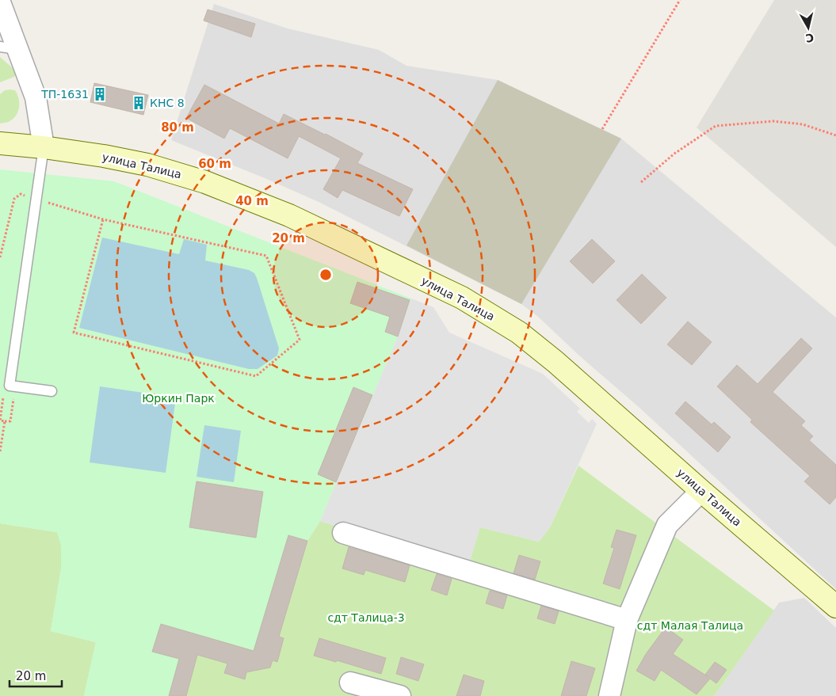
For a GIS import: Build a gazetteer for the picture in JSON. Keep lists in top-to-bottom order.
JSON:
{
  "streets": {
    "street": ["улица Талица"]
  },
  "parks": ["Юркин Парк", "сдт Талица-3", "сдт Малая Талица"],
  "places": {
    "building": ["ТП-1631", "КНС 8"]
  },
  "scale_bar": "20 m",
  "north": "bottom",
  "rings": [
    "80 m",
    "60 m",
    "40 m",
    "20 m"
  ]
}
